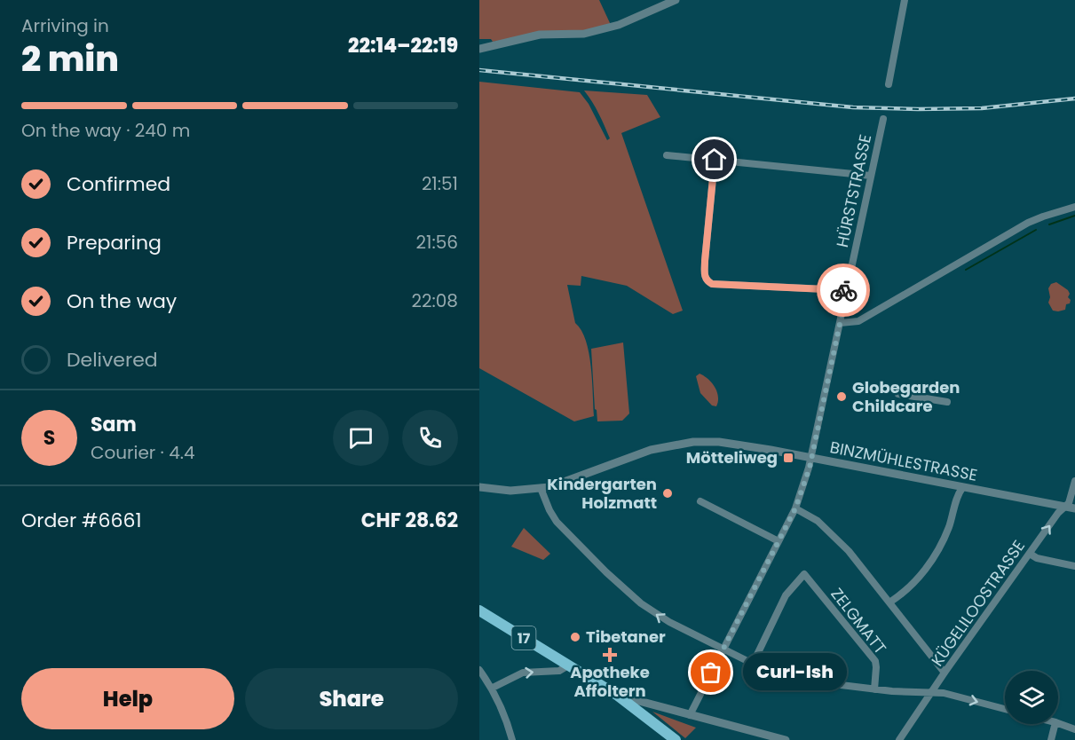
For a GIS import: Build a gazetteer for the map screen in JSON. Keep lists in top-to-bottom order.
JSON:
{
  "streets": {
    "main road": ["17"],
    "street": [
      "HÜRSTSTRASSE",
      "BINZMÜHLESTRASSE",
      "KÜGELILOOSTRASSE",
      "ZELGMATT"
    ]
  },
  "crossings": [
    ["HÜRSTSTRASSE", "BINZMÜHLESTRASSE"],
    ["BINZMÜHLESTRASSE", "KÜGELILOOSTRASSE"]
  ],
  "places": {
    "other": [
      "Globegarden Childcare",
      "Kindergarten Holzmatt",
      "Tibetaner",
      "Curl-Ish"
    ],
    "transit": ["Mötteliweg"],
    "health": ["Apotheke Affoltern"]
  },
  "page": {
    "heading": ["2 min", "Arriving in", "22:14–22:19"],
    "panel": [
      "Sam",
      "Courier · 4.4",
      "Order #6661",
      "CHF 28.62"
    ],
    "bar": "On the way · 240 m",
    "list": [
      ["Confirmed", "21:51"],
      ["Preparing", "21:56"],
      ["On the way", "22:08"],
      "Delivered"
    ],
    "round": "S",
    "bubble": "Curl-Ish",
    "buttons": ["Help", "Share"]
  }
}
